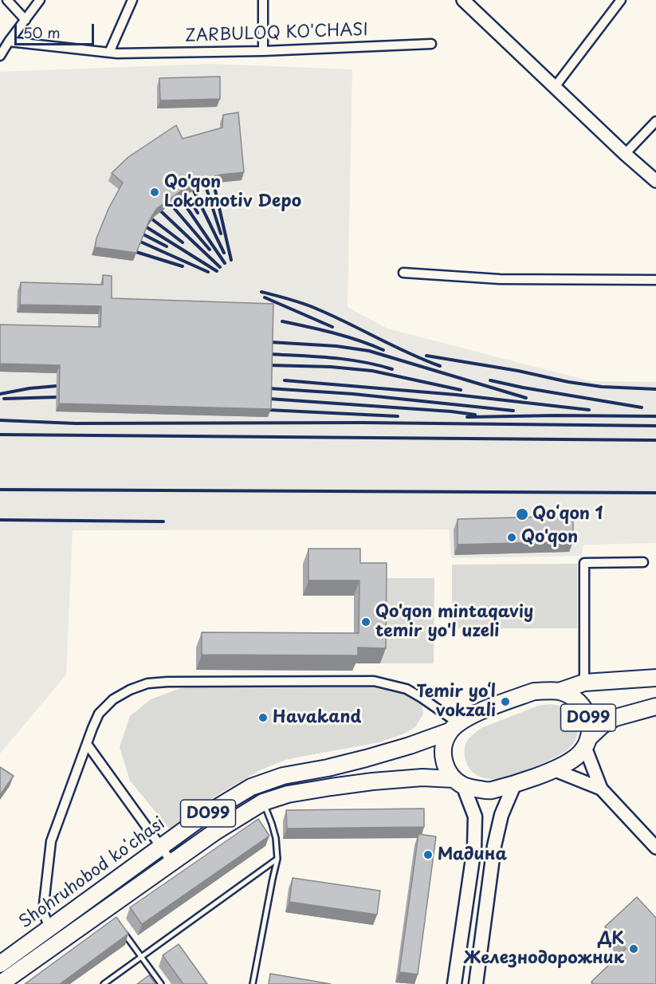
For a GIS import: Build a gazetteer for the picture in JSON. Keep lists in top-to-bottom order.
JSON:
{
  "streets": {
    "highway": ["D099", "Shohruhobod koʻchasi"],
    "street": ["ZARBULOQ KO'CHASI"]
  },
  "crossings": [
    ["D099", "Shohruhobod koʻchasi"]
  ],
  "places": [
    "Qo'qon Lokomotiv Depo",
    "Qoʻqon 1",
    "Qo'qon",
    "Qo'qon mintaqaviy temir yo'l uzeli",
    "Temir yo‘l vokzali",
    "Havakand",
    "Мадина",
    "ДК Железнодорожник"
  ],
  "scale_bar": "50 m"
}
